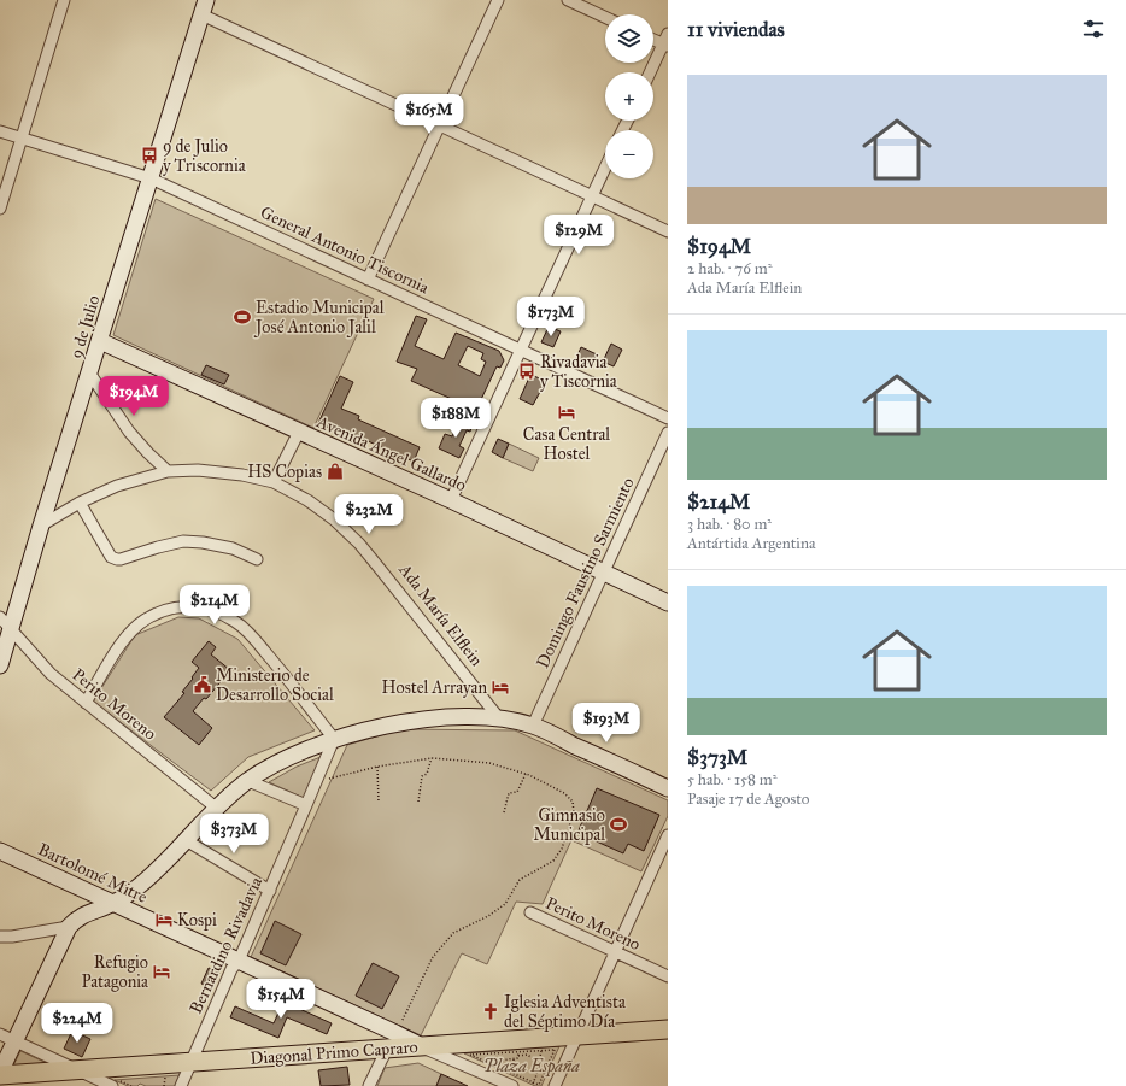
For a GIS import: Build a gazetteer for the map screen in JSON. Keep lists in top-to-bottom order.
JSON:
{
  "streets": {
    "main road": ["Diagonal Primo Capraro"],
    "street": [
      "General Antonio Tiscornia",
      "9 de Julio",
      "Avenida Ángel Gallardo",
      "Domingo Faustino Sarmiento",
      "Ada María Elflein",
      "Perito Moreno",
      "Bartolomé Mitre",
      "Bernardino Rivadavia"
    ]
  },
  "crossings": [
    ["General Antonio Tiscornia", "9 de Julio"],
    ["9 de Julio", "Avenida Ángel Gallardo"],
    ["9 de Julio", "Ada María Elflein"],
    ["9 de Julio", "Perito Moreno"],
    ["Avenida Ángel Gallardo", "Domingo Faustino Sarmiento"],
    ["Bartolomé Mitre", "Bernardino Rivadavia"],
    ["Bartolomé Mitre", "Diagonal Primo Capraro"],
    ["Bernardino Rivadavia", "Diagonal Primo Capraro"]
  ],
  "parks": ["Plaza España"],
  "places": {
    "bus stop": ["9 de Julio y Triscornia", "Rivadavia y Tiscornia"],
    "sports": ["Estadio Municipal José Antonio Jalil", "Gimnasio Municipal"],
    "hotel": [
      "Casa Central Hostel",
      "Hostel Arrayan",
      "Kospi",
      "Refugio Patagonia"
    ],
    "shop": ["HS Copias"],
    "public building": ["Ministerio de Desarrollo Social"],
    "church": ["Iglesia Adventista del Séptimo Día"]
  },
  "page": {
    "heading": "11 viviendas",
    "map_buttons": ["+", "−"],
    "list": [
      {
        "name": "$194M",
        "note": "2 hab. · 76 m² · Ada María Elflein"
      },
      {
        "name": "$214M",
        "note": "3 hab. · 80 m² · Antártida Argentina"
      },
      {
        "name": "$373M",
        "note": "5 hab. · 158 m² · Pasaje 17 de Agosto"
      }
    ],
    "price": [
      "$165M",
      "$129M",
      "$173M",
      "$194M",
      "$188M",
      "$232M",
      "$214M",
      "$193M",
      "$373M",
      "$154M",
      "$224M"
    ]
  }
}
